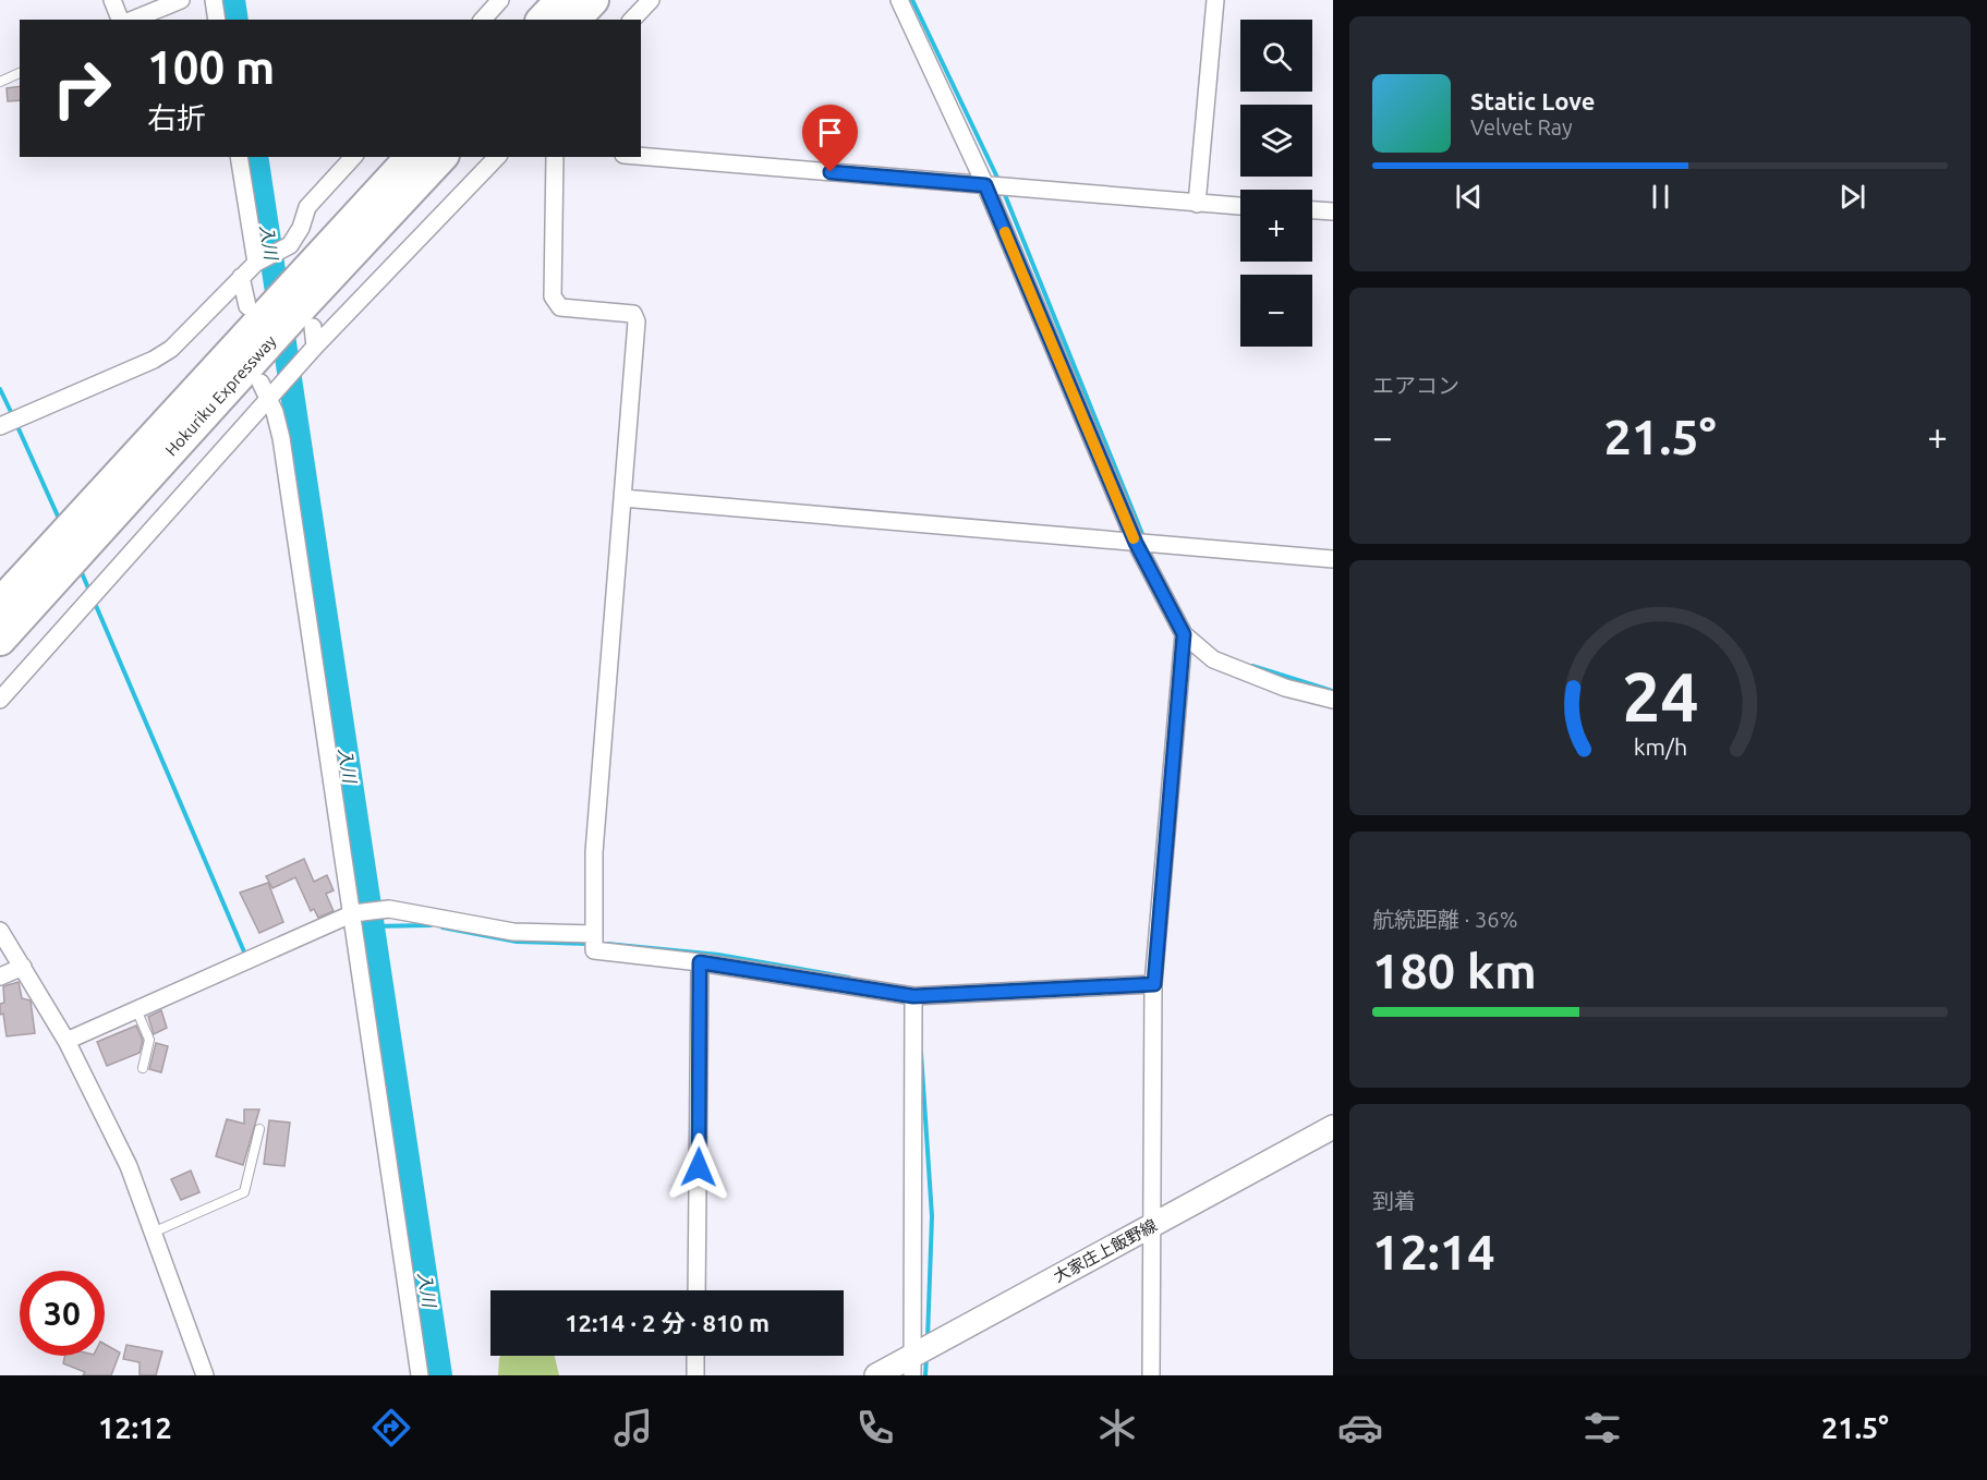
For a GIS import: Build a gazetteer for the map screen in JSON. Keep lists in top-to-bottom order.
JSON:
{
  "streets": {
    "highway": ["Hokuriku Expressway"],
    "main road": ["大家庄上飯野線"]
  },
  "water": ["入川"],
  "page": {
    "map_buttons": ["+", "−"],
    "turn": ["100 m", "右折"],
    "song": ["Static Love", "Velvet Ray"],
    "tile": [
      "エアコン",
      ["航続距離 · 36%", "180 km"],
      ["到着", "12:14"]
    ],
    "heat": ["−", "21.5°", "+"],
    "limit": "30",
    "trip": "12:14 · 2 分 · 810 m",
    "tabs": ["12:12", "21.5°"],
    "gauge": ["24", "km/h"]
  }
}
